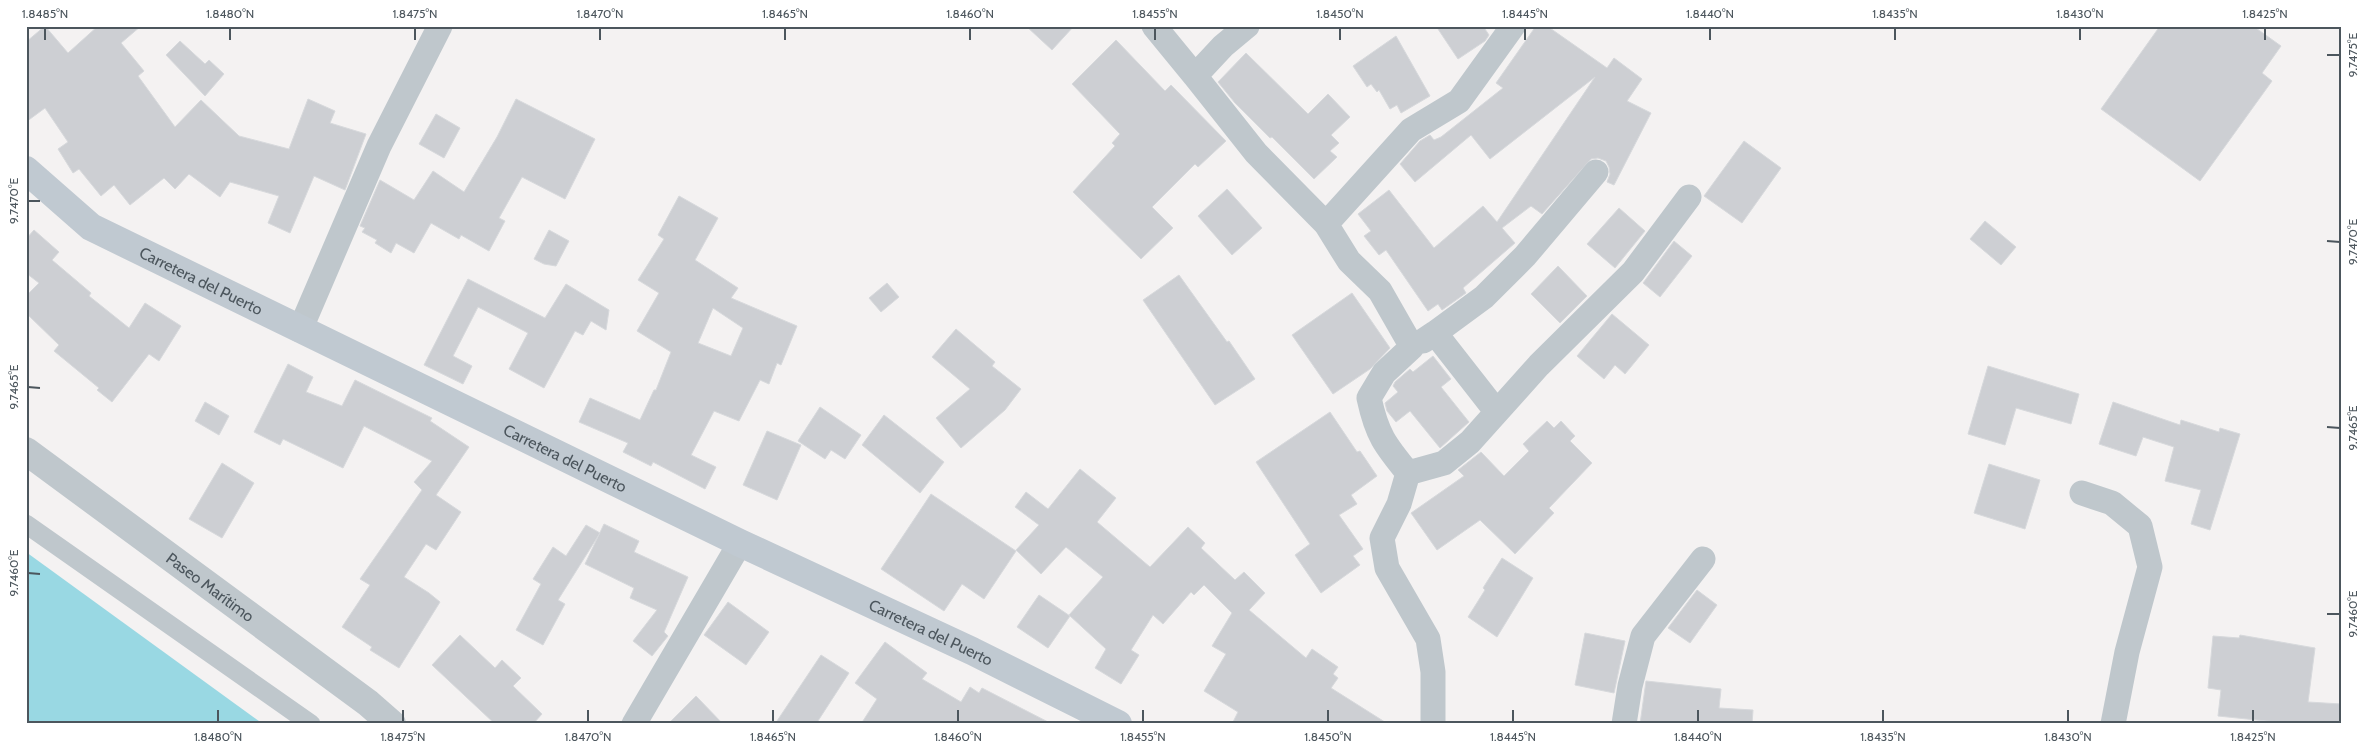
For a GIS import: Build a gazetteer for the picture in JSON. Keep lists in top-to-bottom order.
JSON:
{
  "streets": {
    "main road": ["Carretera del Puerto"],
    "street": ["Paseo Marítimo"]
  },
  "coordinates": [
    "1.8485°N",
    "1.8480°N",
    "1.8475°N",
    "1.8470°N",
    "1.8465°N",
    "1.8460°N",
    "1.8455°N",
    "1.8450°N",
    "1.8445°N",
    "1.8440°N",
    "1.8435°N",
    "1.8430°N",
    "1.8425°N",
    "9.7475°E",
    "9.7470°E",
    "9.7465°E",
    "9.7460°E"
  ]
}
